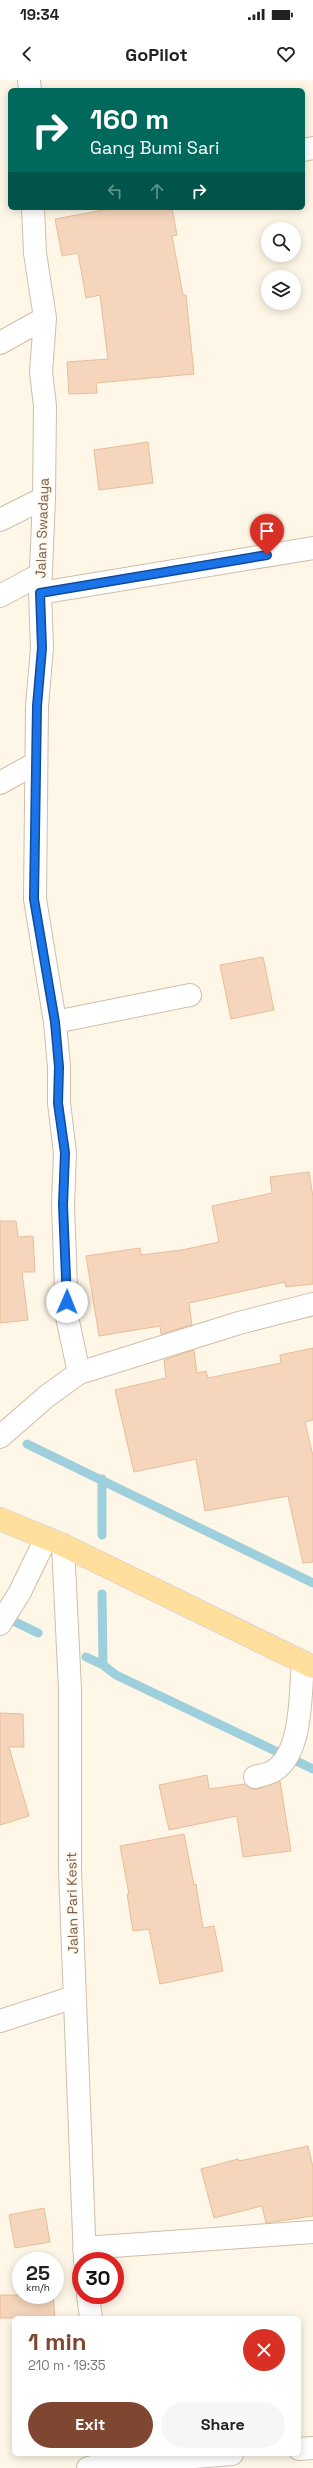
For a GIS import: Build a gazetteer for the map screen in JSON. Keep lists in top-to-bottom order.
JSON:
{
  "streets": {
    "street": ["Jalan Swadaya", "Jalan Pari Kesit"]
  },
  "page": {
    "status": "19:34",
    "header": "GoPilot",
    "turn": ["160 m", "Gang Bumi Sari"],
    "speed": "25 km/h",
    "limit": "30",
    "heading": ["1 min", "210 m · 19:35"],
    "buttons": ["Exit", "Share"]
  }
}
